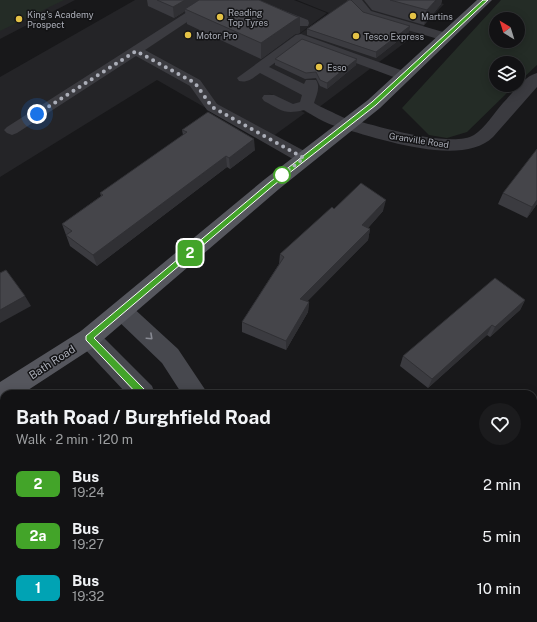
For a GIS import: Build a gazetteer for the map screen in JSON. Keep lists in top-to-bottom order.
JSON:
{
  "streets": {
    "main road": ["Bath Road"],
    "street": ["Granville Road"]
  },
  "crossings": [
    ["Granville Road", "Bath Road"]
  ],
  "places": [
    "Martins",
    "Reading Top Tyres",
    "King's Academy Prospect",
    "Motor Pro",
    "Tesco Express",
    "Esso"
  ],
  "lines": ["bus line 2"],
  "north": "top left",
  "page": {
    "on_map": "2",
    "heading": ["Bath Road / Burghfield Road", "Walk · 2 min · 120 m"],
    "list": [
      {
        "mark": "2",
        "name": "Bus",
        "note": "19:24",
        "value": "2 min"
      },
      {
        "mark": "2a",
        "name": "Bus",
        "note": "19:27",
        "value": "5 min"
      },
      {
        "mark": "1",
        "name": "Bus",
        "note": "19:32",
        "value": "10 min"
      }
    ]
  }
}
